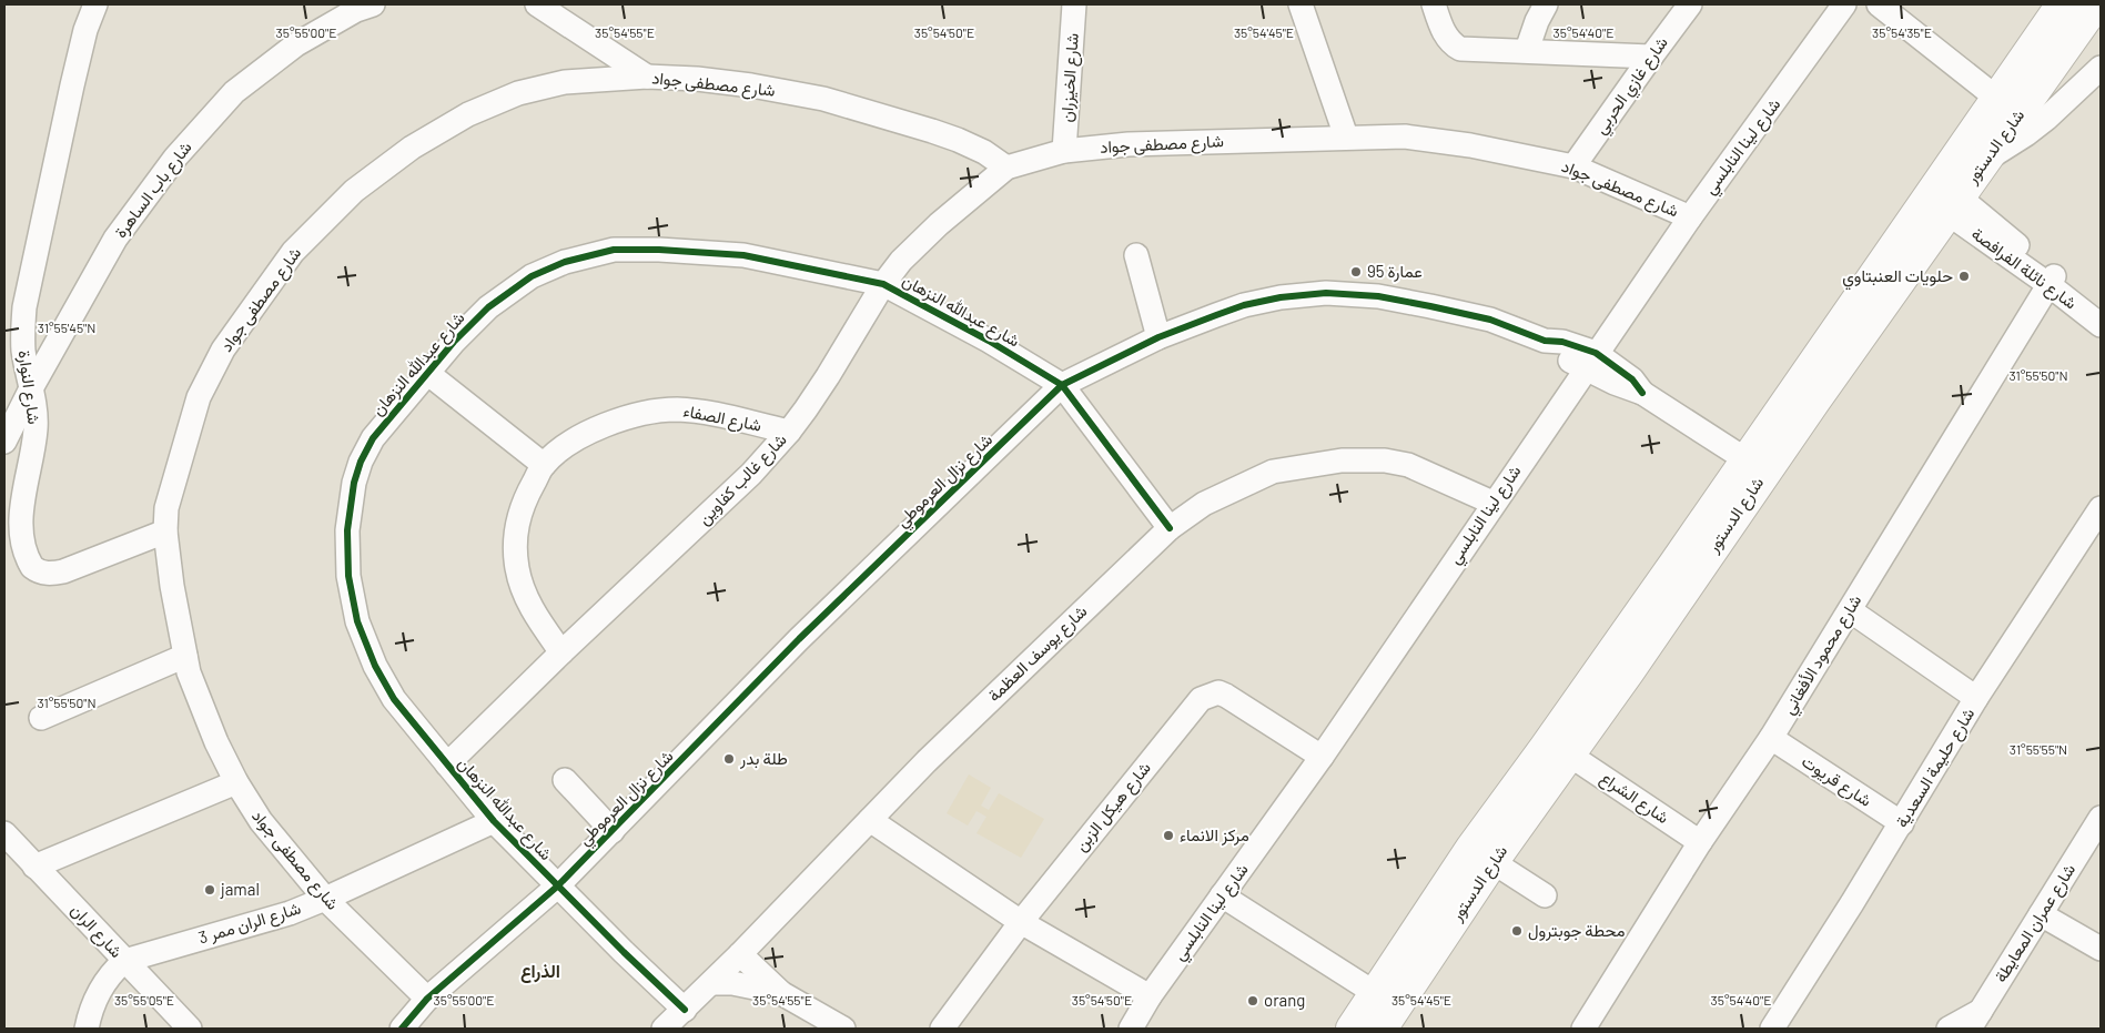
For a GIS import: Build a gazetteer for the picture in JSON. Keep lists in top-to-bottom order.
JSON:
{
  "streets": {
    "main road": ["شارع الدستور"],
    "street": [
      "شارع الخيزران",
      "شارع مصطفى جواد",
      "شارع غازي الحربي",
      "شارع لينا النابلسي",
      "شارع باب الساهرة",
      "شارع نائلة الفرافصة",
      "شارع عبدالله النزهان",
      "شارع النوارة",
      "شارع الصفاء",
      "شارع غالب كفاوين",
      "شارع نزال العرموطي",
      "شارع يوسف العظمة",
      "شارع محمود الأفغاني",
      "شارع حليمة السعدية",
      "شارع قريوت",
      "شارع الشراع",
      "شارع هيكل الزبن",
      "شارع الران ممر 3",
      "شارع عمران المعايطة",
      "شارع الران"
    ]
  },
  "crossings": [
    ["شارع الخيزران", "شارع مصطفى جواد"],
    ["شارع مصطفى جواد", "شارع غازي الحربي"],
    ["شارع مصطفى جواد", "شارع لينا النابلسي"],
    ["شارع مصطفى جواد", "شارع النوارة"],
    ["شارع مصطفى جواد", "شارع غالب كفاوين"],
    ["شارع مصطفى جواد", "شارع نزال العرموطي"],
    ["شارع مصطفى جواد", "شارع الران ممر 3"],
    ["شارع لينا النابلسي", "شارع نزال العرموطي"],
    ["شارع لينا النابلسي", "شارع يوسف العظمة"],
    ["شارع لينا النابلسي", "شارع هيكل الزبن"],
    ["شارع الدستور", "شارع نائلة الفرافصة"],
    ["شارع الدستور", "شارع نزال العرموطي"],
    ["شارع الدستور", "شارع الشراع"],
    ["شارع باب الساهرة", "شارع النوارة"],
    ["شارع نائلة الفرافصة", "شارع محمود الأفغاني"],
    ["شارع عبدالله النزهان", "شارع غالب كفاوين"],
    ["شارع عبدالله النزهان", "شارع نزال العرموطي"],
    ["شارع عبدالله النزهان", "شارع يوسف العظمة"],
    ["شارع عبدالله النزهان", "شارع الران ممر 3"],
    ["شارع الصفاء", "شارع غالب كفاوين"],
    ["شارع محمود الأفغاني", "شارع قريوت"],
    ["شارع محمود الأفغاني", "شارع الشراع"],
    ["شارع حليمة السعدية", "شارع قريوت"],
    ["شارع الران ممر 3", "شارع الران"]
  ],
  "districts": ["الذراع"],
  "places": [
    "عمارة 95",
    "حلويات العنبتاوي",
    "طلة بدر",
    "مركز الانماء",
    "jamal",
    "محطة جوبترول",
    "orang"
  ],
  "coordinates": [
    "35°55'00\"E",
    "35°54'55\"E",
    "35°54'50\"E",
    "35°54'45\"E",
    "35°54'40\"E",
    "35°54'35\"E",
    "31°55'45\"N",
    "31°55'50\"N",
    "31°55'55\"N",
    "35°55'05\"E"
  ]
}
